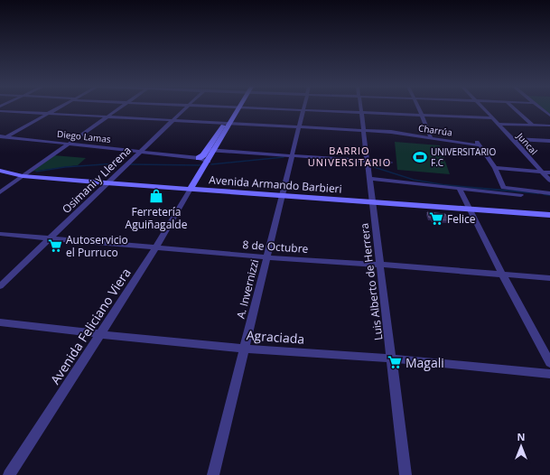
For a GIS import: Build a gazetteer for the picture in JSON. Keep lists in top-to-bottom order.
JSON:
{
  "streets": {
    "street": [
      "Charrúa",
      "Diego Lamas",
      "Juncal",
      "Osimani y Llerena",
      "Avenida Armando Barbieri",
      "8 de Octubre",
      "Luis Alberto de Herrera",
      "A. Invernizzi",
      "Avenida Feliciano Viera",
      "Agraciada"
    ]
  },
  "crossings": [
    ["Charrúa", "Osimani y Llerena"],
    ["Charrúa", "Luis Alberto de Herrera"],
    ["Charrúa", "A. Invernizzi"],
    ["Diego Lamas", "Osimani y Llerena"],
    ["Osimani y Llerena", "Avenida Armando Barbieri"],
    ["Osimani y Llerena", "8 de Octubre"],
    ["Avenida Armando Barbieri", "Luis Alberto de Herrera"],
    ["Avenida Armando Barbieri", "A. Invernizzi"],
    ["Avenida Armando Barbieri", "Avenida Feliciano Viera"],
    ["8 de Octubre", "Luis Alberto de Herrera"],
    ["8 de Octubre", "A. Invernizzi"],
    ["8 de Octubre", "Avenida Feliciano Viera"],
    ["Luis Alberto de Herrera", "Agraciada"],
    ["A. Invernizzi", "Agraciada"],
    ["Avenida Feliciano Viera", "Agraciada"]
  ],
  "districts": ["BARRIO UNIVERSITARIO"],
  "places": {
    "sports": ["UNIVERSITARIO F.C"],
    "shop": ["Ferretería Aguiñagalde"],
    "supermarket": ["Felice", "Autoservicio el Purruco", "Magali"]
  },
  "north": "top"
}
